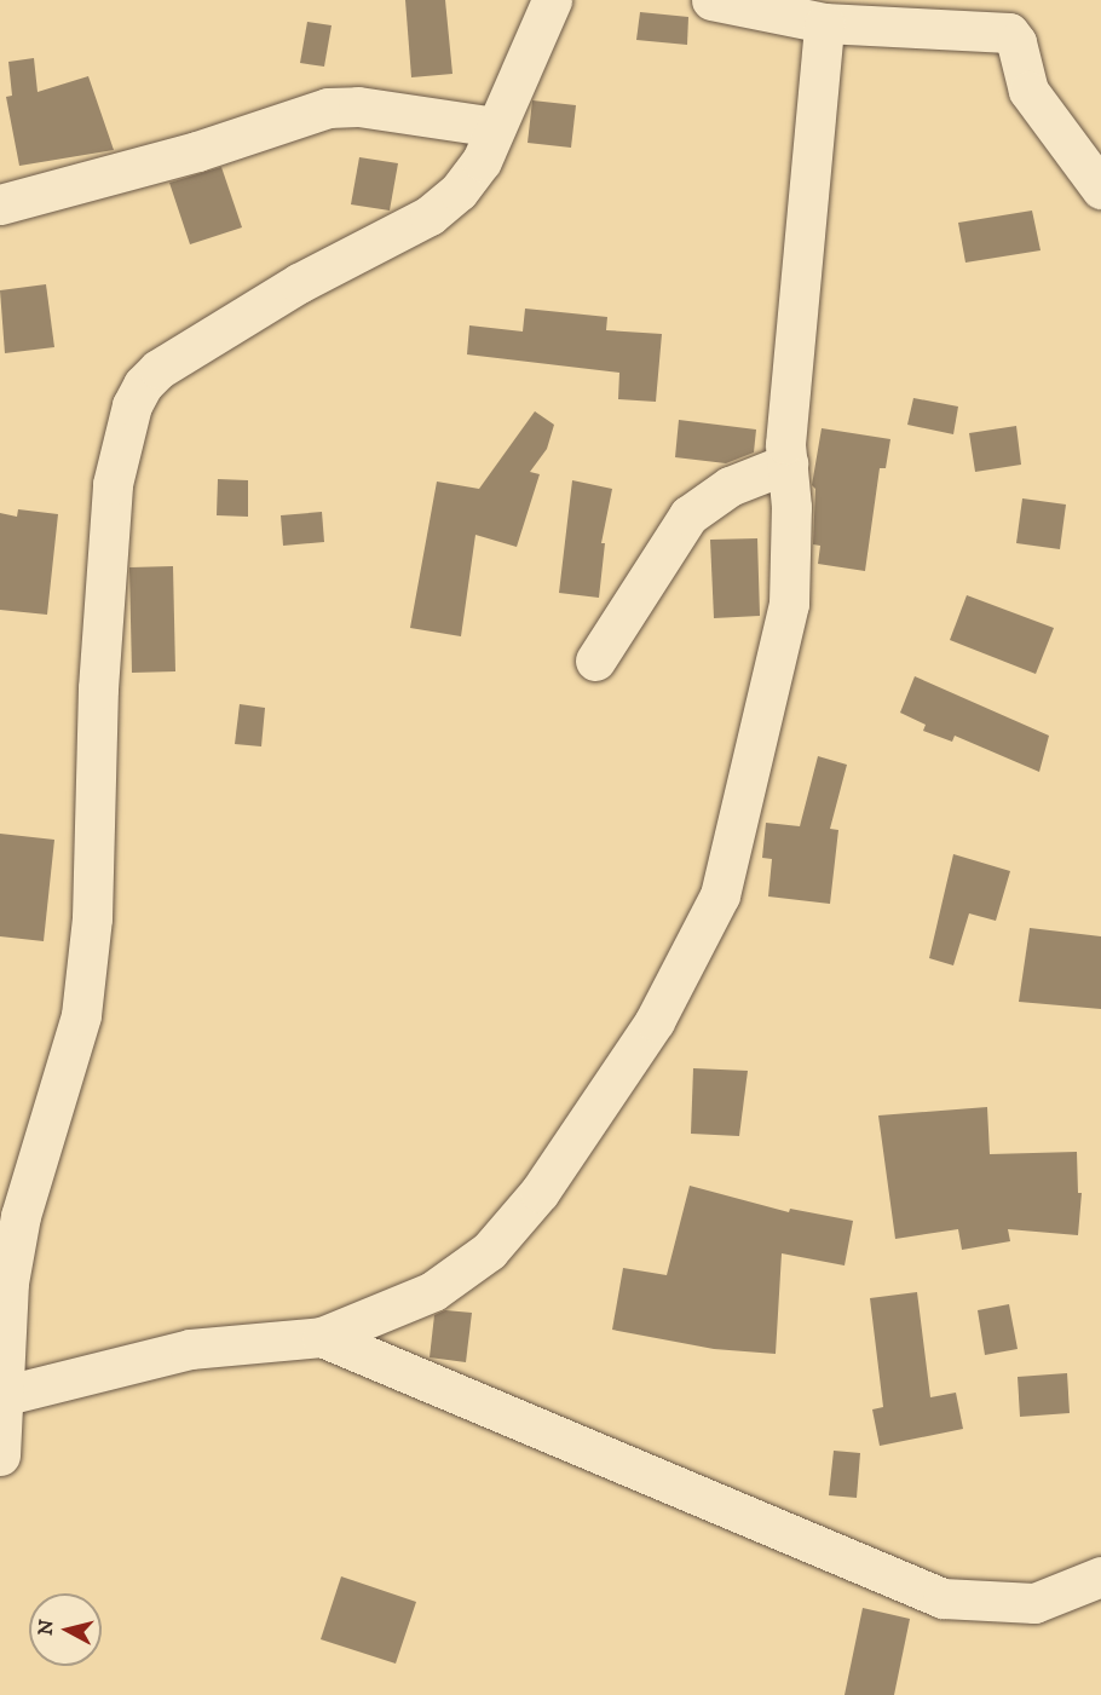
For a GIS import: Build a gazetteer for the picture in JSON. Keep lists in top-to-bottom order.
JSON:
{
  "north": "left"
}
